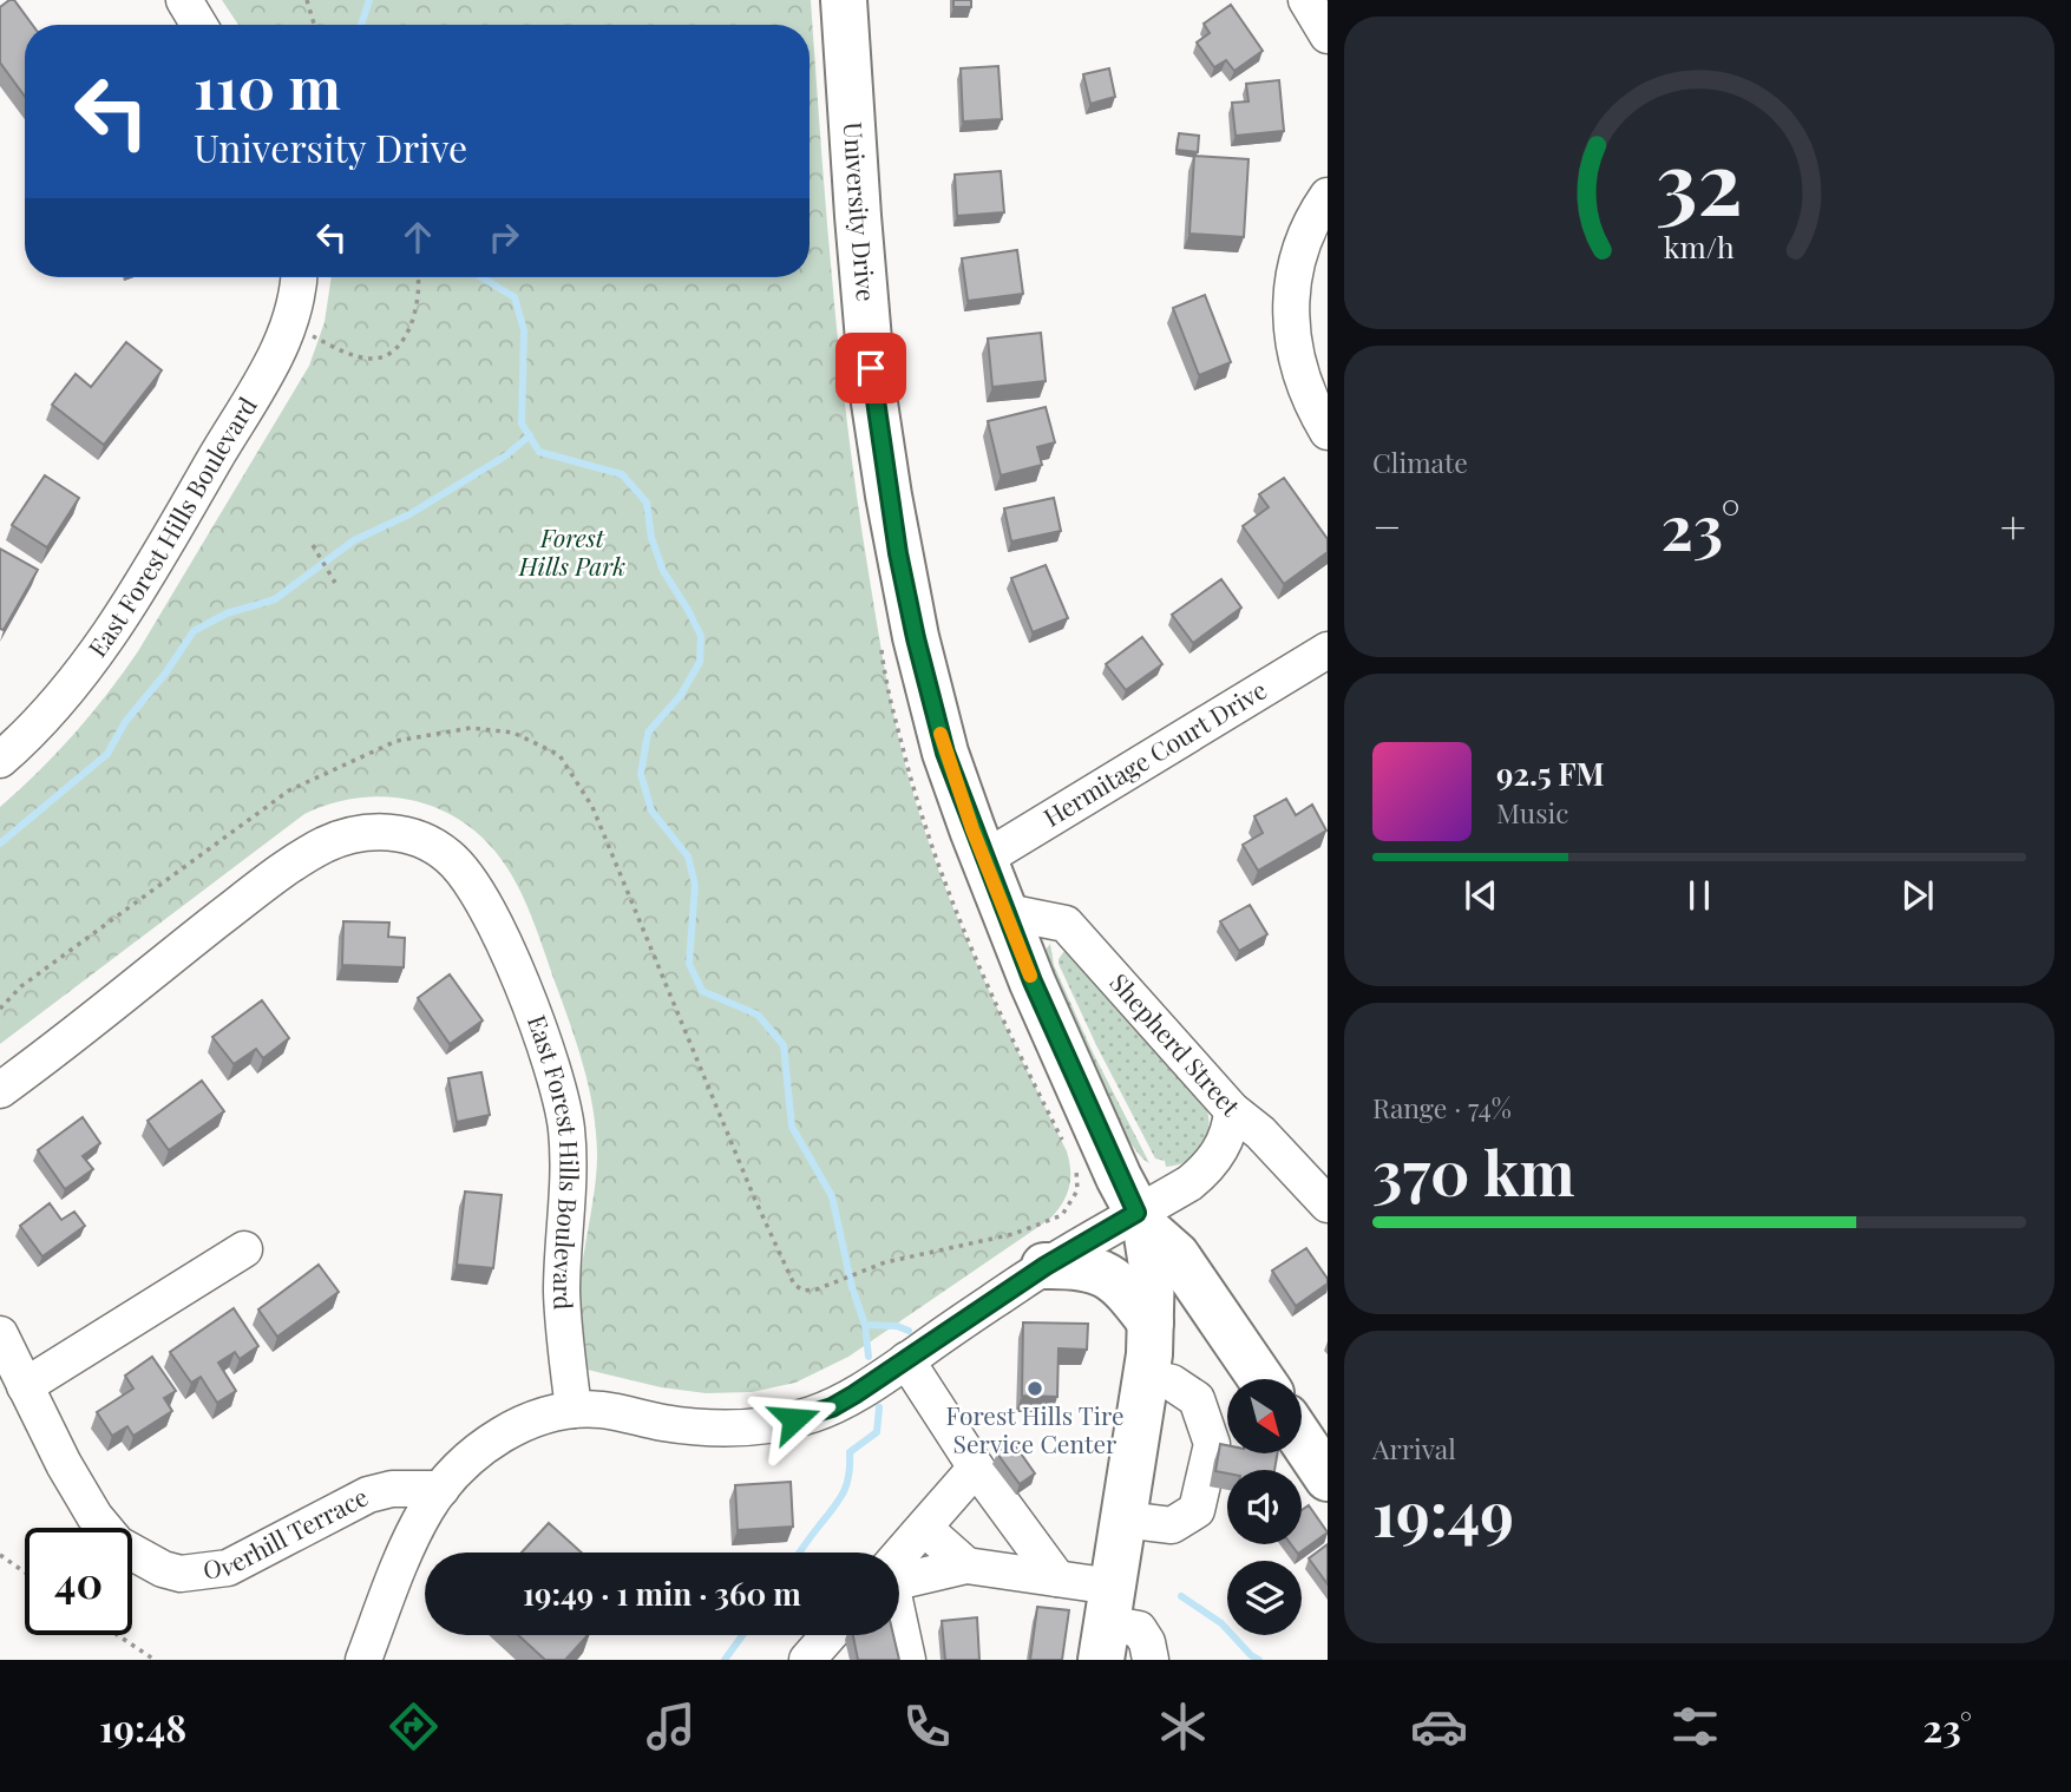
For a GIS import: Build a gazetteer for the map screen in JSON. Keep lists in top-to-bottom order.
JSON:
{
  "streets": {
    "main road": ["University Drive"],
    "street": [
      "East Forest Hills Boulevard",
      "Hermitage Court Drive",
      "Shepherd Street",
      "Overhill Terrace"
    ]
  },
  "crossings": [
    ["University Drive", "Hermitage Court Drive"],
    ["University Drive", "Shepherd Street"]
  ],
  "parks": ["Forest Hills Park"],
  "places": ["Forest Hills Tire Service Center"],
  "north": "bottom right",
  "page": {
    "turn": ["110 m", "University Drive"],
    "tile": [
      "Climate",
      ["Range · 74%", "370 km"],
      ["Arrival", "19:49"]
    ],
    "heat": ["−", "23°", "+"],
    "song": ["92.5 FM", "Music"],
    "limit": "40",
    "trip": "19:49 · 1 min · 360 m",
    "tabs": ["19:48", "23°"],
    "gauge": ["32", "km/h"]
  }
}
